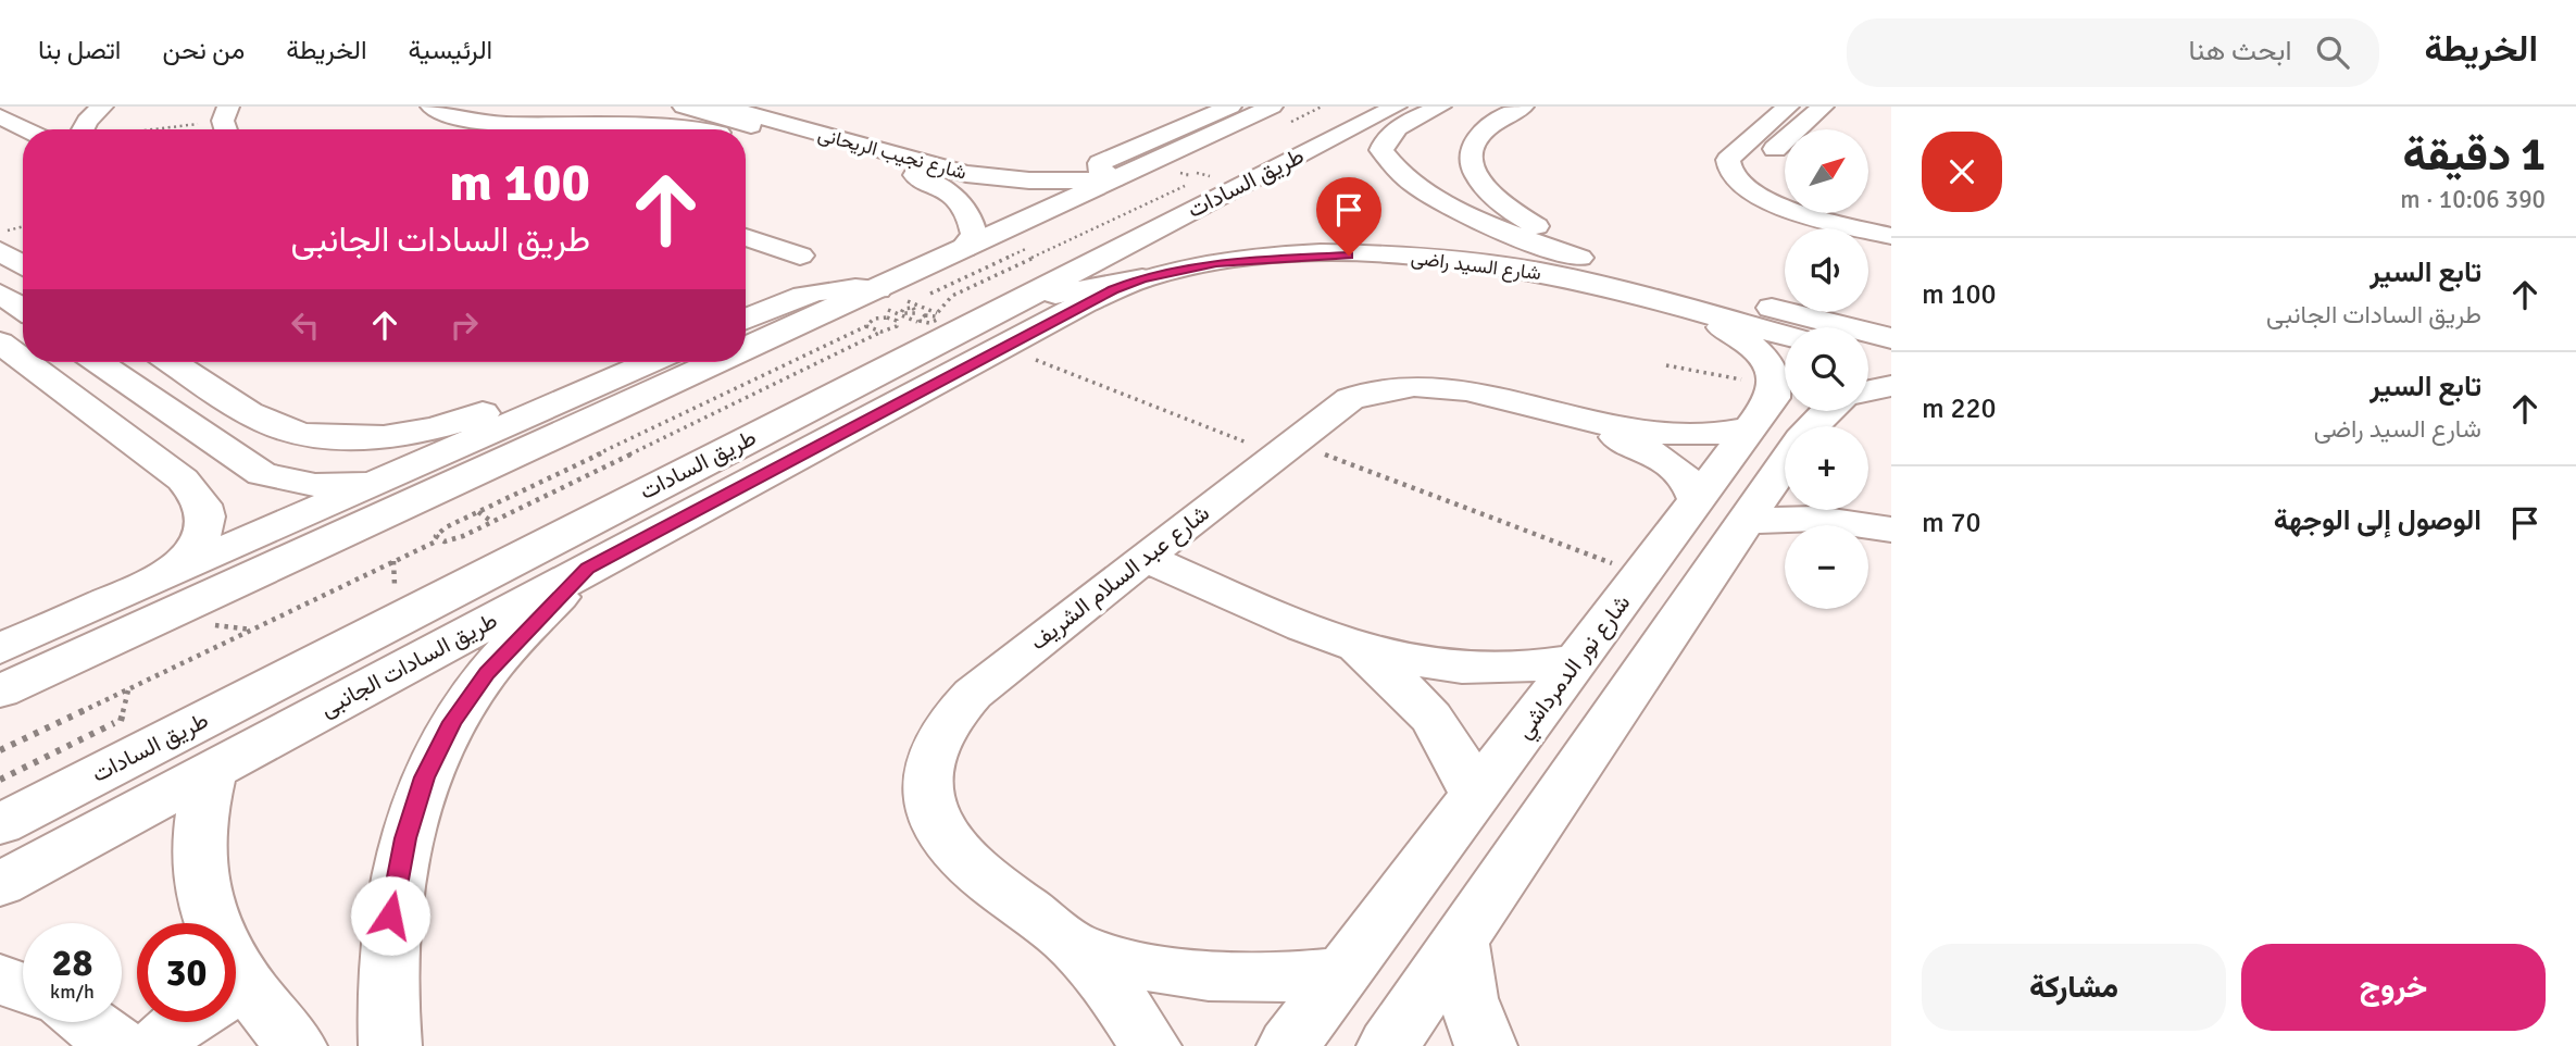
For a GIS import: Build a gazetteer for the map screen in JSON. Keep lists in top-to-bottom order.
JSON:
{
  "streets": {
    "street": [
      "شارع نجيب الريحانى",
      "طريق السادات",
      "شارع السيد راضى",
      "شارع عبد السلام الشريف",
      "طريق السادات الجانبى",
      "شارع نور الدمرداشي"
    ]
  },
  "crossings": [
    ["شارع السيد راضى", "طريق السادات الجانبى"],
    ["شارع عبد السلام الشريف", "شارع نور الدمرداشي"]
  ],
  "north": "top right",
  "page": {
    "header": "الخريطة",
    "search": "ابحث هنا",
    "nav": [
      "الرئيسية",
      "الخريطة",
      "من نحن",
      "اتصل بنا"
    ],
    "heading": ["1 دقيقة", "390 m · 10:06"],
    "map_buttons": ["+", "−"],
    "turn": ["100 m", "طريق السادات الجانبى"],
    "list": [
      {
        "name": "تابع السير",
        "note": "طريق السادات الجانبى",
        "value": "100 m"
      },
      {
        "name": "تابع السير",
        "note": "شارع السيد راضى",
        "value": "220 m"
      },
      {
        "name": "الوصول إلى الوجهة",
        "value": "70 m"
      }
    ],
    "speed": "28 km/h",
    "limit": "30",
    "buttons": ["خروج", "مشاركة"]
  }
}
